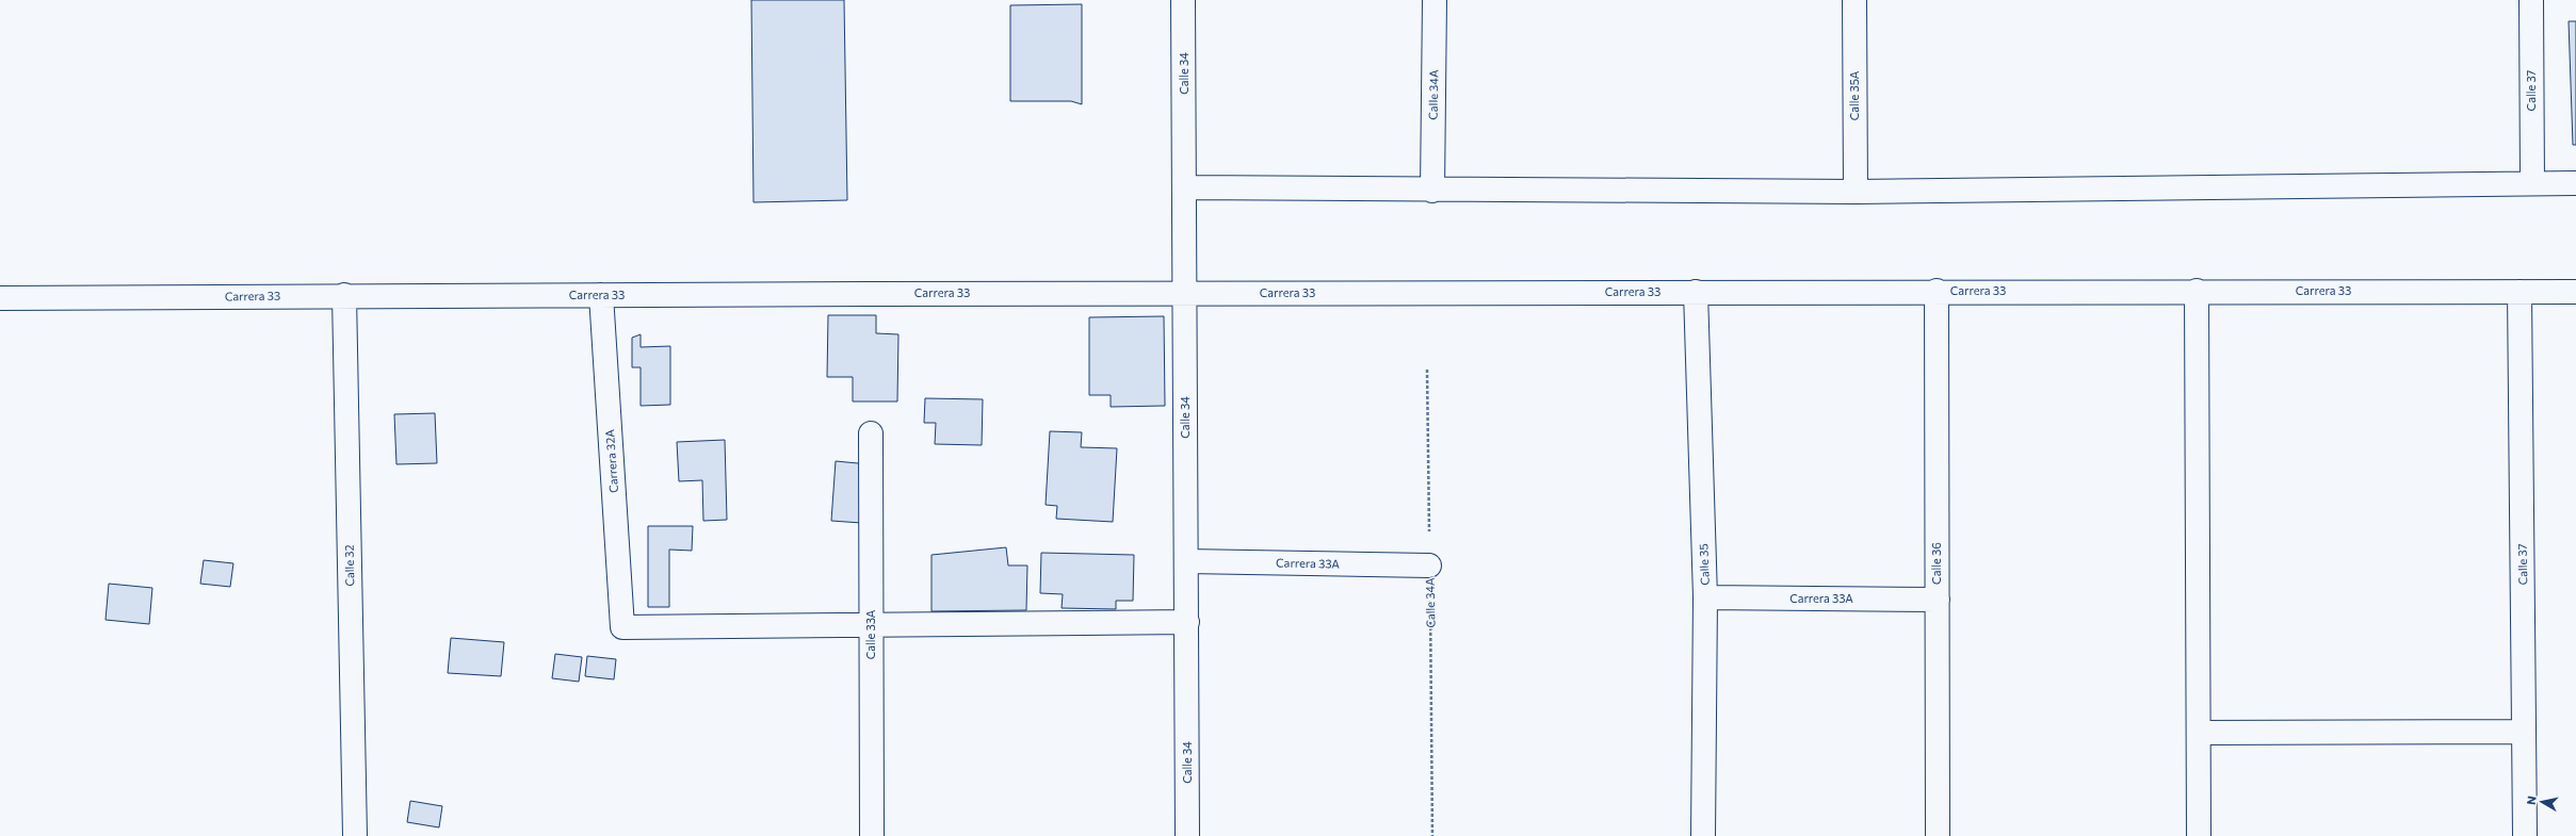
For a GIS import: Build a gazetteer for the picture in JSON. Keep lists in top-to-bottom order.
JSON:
{
  "streets": {
    "street": [
      "Calle 34",
      "Calle 37",
      "Calle 34A",
      "Calle 35A",
      "Carrera 33",
      "Carrera 32A",
      "Carrera 33A",
      "Calle 36",
      "Calle 35",
      "Calle 32",
      "Calle 33A"
    ]
  },
  "crossings": [
    ["Calle 34", "Carrera 33"],
    ["Calle 34", "Carrera 33A"],
    ["Calle 37", "Carrera 33"],
    ["Calle 34A", "Carrera 33A"],
    ["Carrera 33", "Carrera 32A"],
    ["Carrera 33", "Calle 36"],
    ["Carrera 33", "Calle 35"],
    ["Carrera 33", "Calle 32"],
    ["Carrera 32A", "Calle 33A"],
    ["Carrera 33A", "Calle 36"],
    ["Carrera 33A", "Calle 35"]
  ],
  "north": "left"
}
